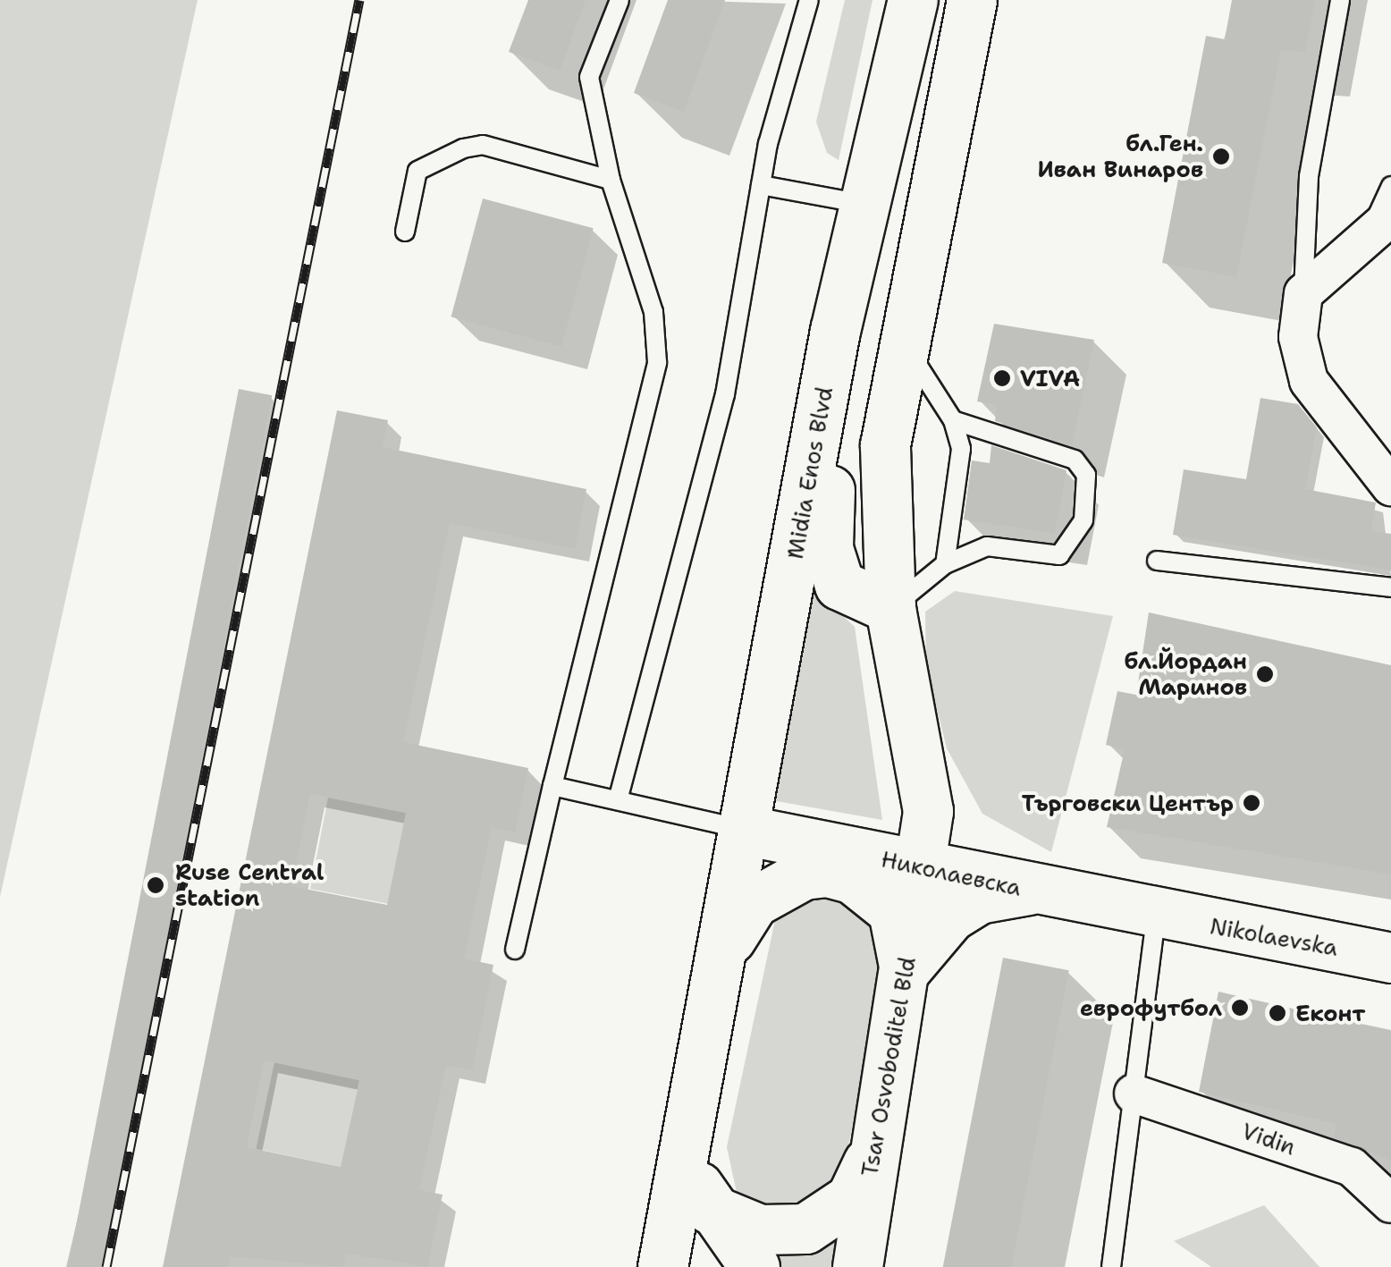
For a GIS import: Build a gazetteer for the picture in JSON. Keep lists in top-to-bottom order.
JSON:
{
  "streets": {
    "main road": [
      "Midia Enos Blvd",
      "Николаевска",
      "Nikolaevska",
      "Tsar Osvoboditel Bld"
    ],
    "street": ["Vidin"]
  },
  "crossings": [
    ["Midia Enos Blvd", "Николаевска"],
    ["Николаевска", "Nikolaevska"],
    ["Николаевска", "Tsar Osvoboditel Bld"]
  ],
  "places": [
    "бл.Ген. Иван Винаров",
    "VIVA",
    "бл.Йордан Маринов",
    "Търговски Център",
    "Ruse Central station",
    "еврофутбол",
    "Еконт"
  ]
}
